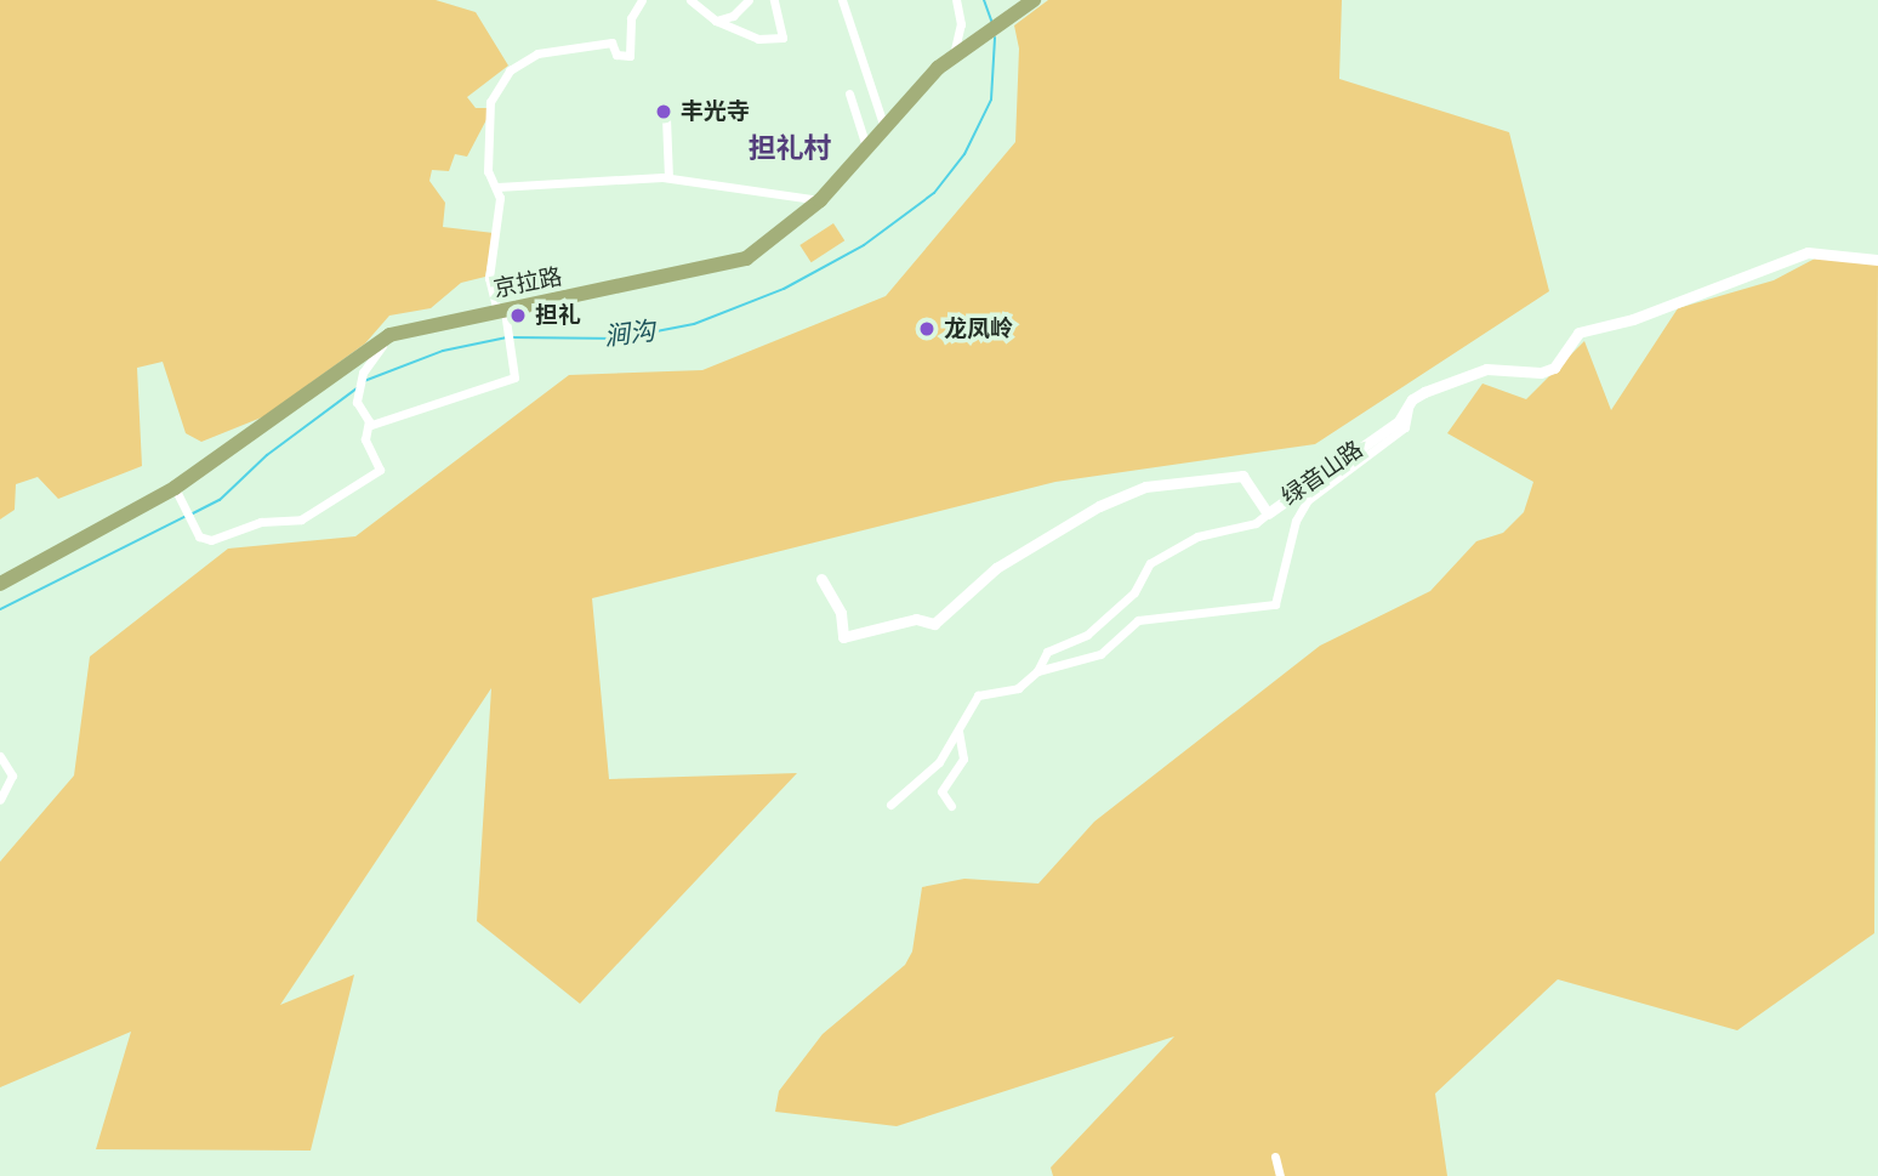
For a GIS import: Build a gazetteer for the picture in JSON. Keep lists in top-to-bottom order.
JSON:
{
  "streets": {
    "highway": ["京拉路"],
    "street": ["绿音山路"]
  },
  "districts": ["担礼村"],
  "water": ["涧沟"],
  "places": ["丰光寺", "担礼", "龙凤岭"]
}
